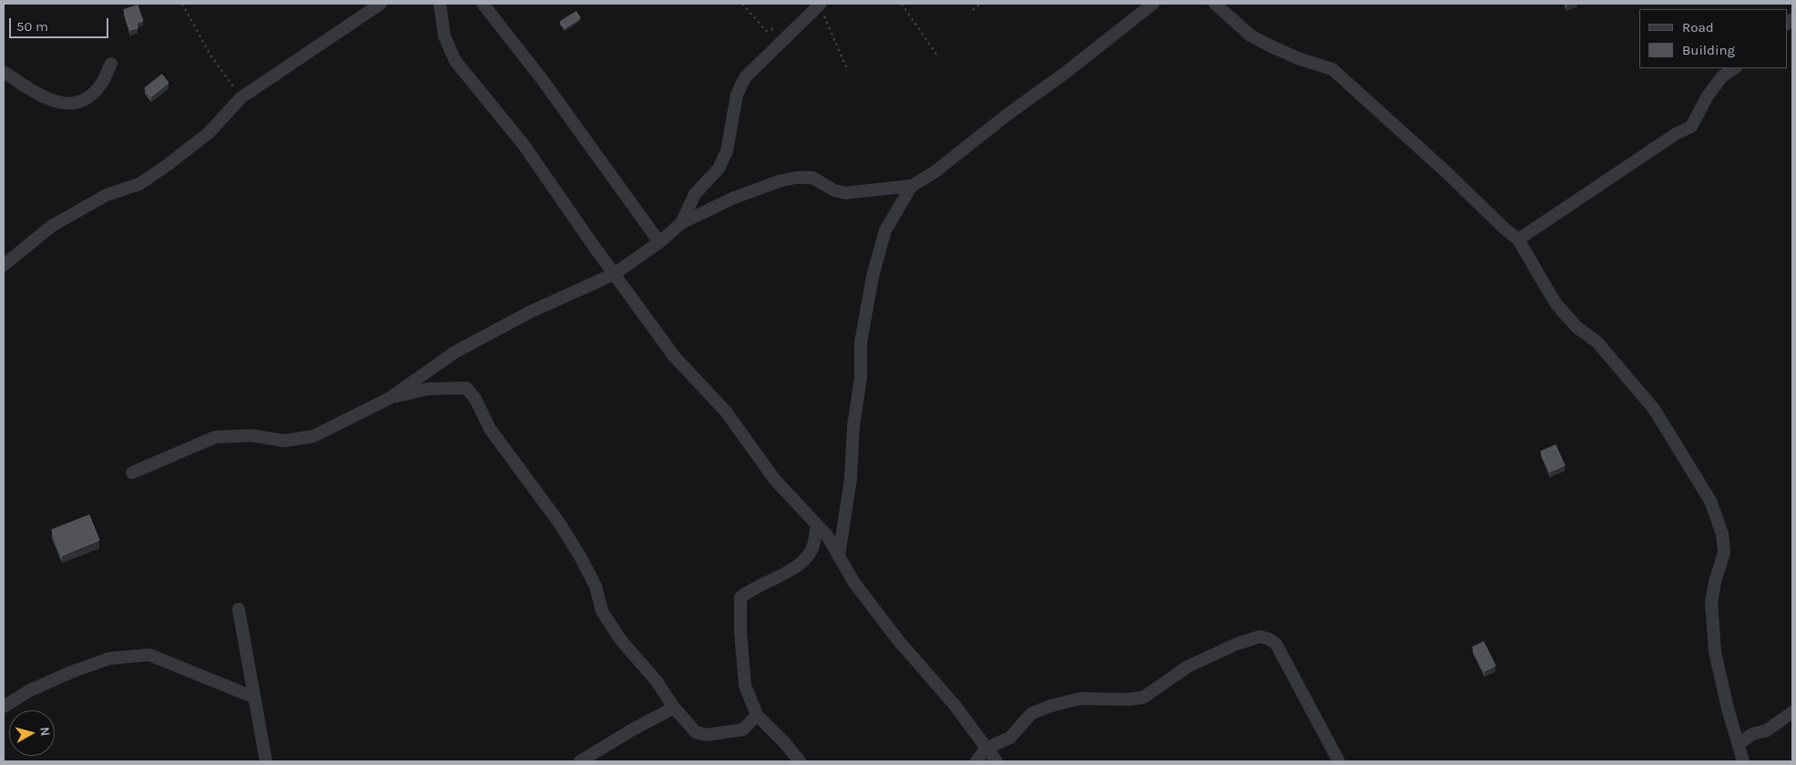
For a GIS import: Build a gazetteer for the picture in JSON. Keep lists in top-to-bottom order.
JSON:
{
  "legend": ["Road", "Building"],
  "scale_bar": "50 m",
  "north": "right"
}
